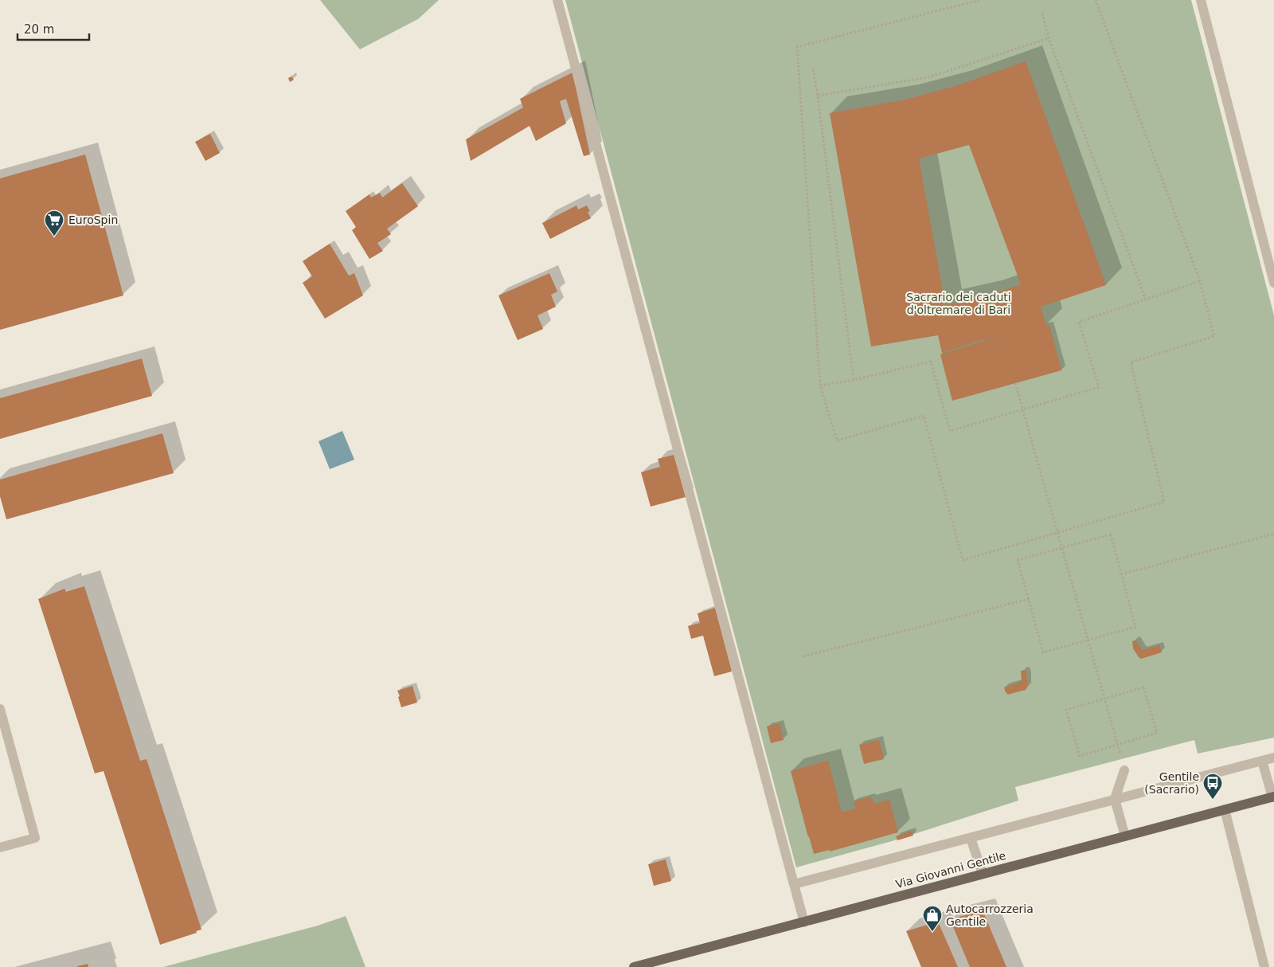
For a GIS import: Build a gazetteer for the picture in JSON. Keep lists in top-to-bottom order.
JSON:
{
  "streets": {
    "main road": ["Via Giovanni Gentile"]
  },
  "parks": ["Sacrario dei caduti d'oltremare di Bari"],
  "places": {
    "supermarket": ["EuroSpin"],
    "bus stop": ["Gentile (Sacrario)"],
    "shop": ["Autocarrozzeria Gentile"]
  },
  "scale_bar": "20 m"
}
